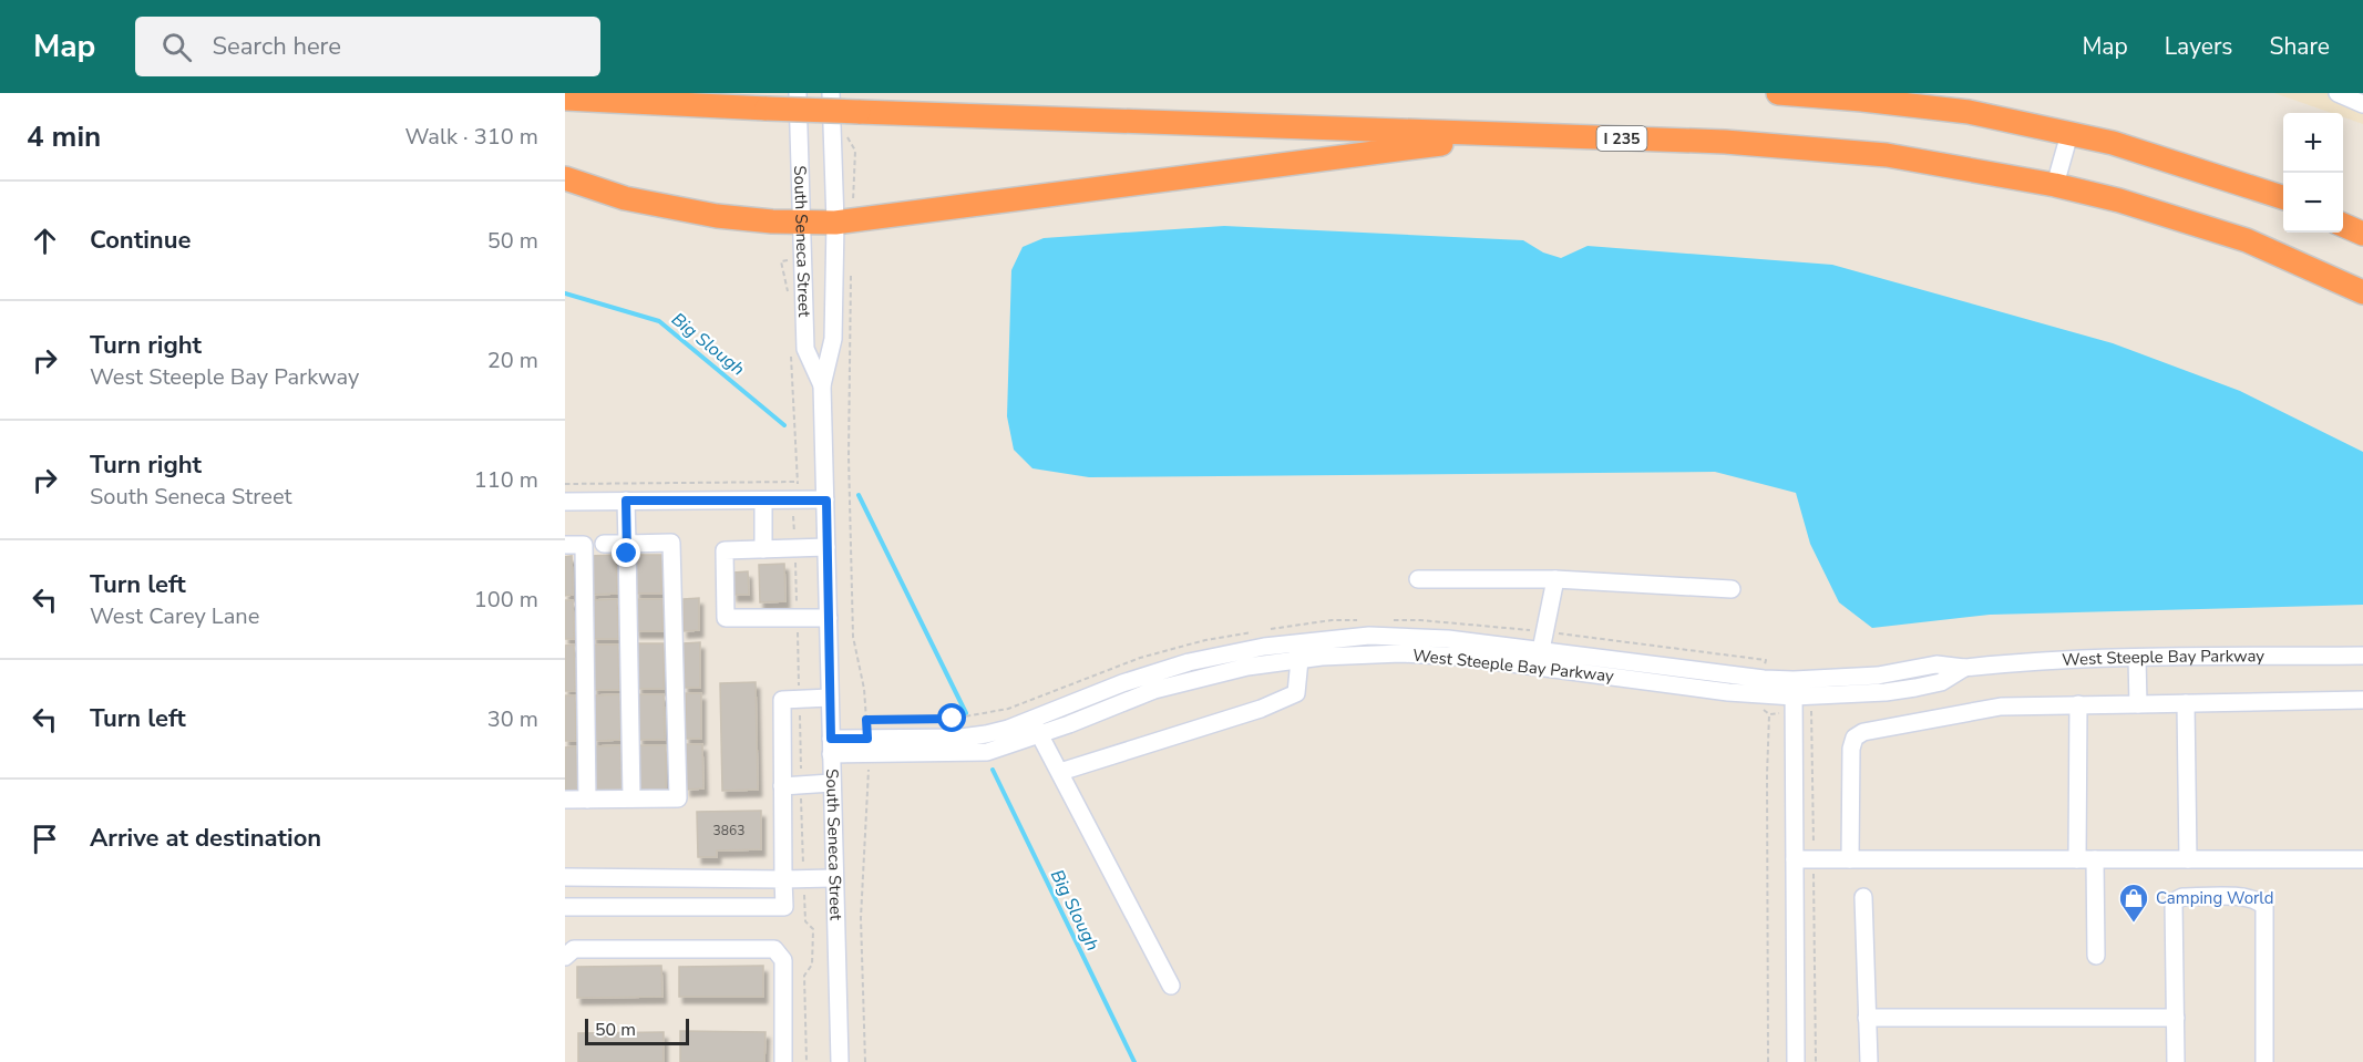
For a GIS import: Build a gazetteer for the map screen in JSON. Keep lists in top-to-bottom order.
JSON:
{
  "streets": {
    "highway": ["I 235"],
    "street": ["South Seneca Street", "West Steeple Bay Parkway"]
  },
  "crossings": [
    ["South Seneca Street", "West Steeple Bay Parkway"]
  ],
  "water": ["Big Slough"],
  "places": {
    "shop": ["Camping World"]
  },
  "house_numbers": ["3863"],
  "scale_bar": "50 m",
  "page": {
    "header": "Map",
    "search": "Search here",
    "nav": ["Map", "Layers", "Share"],
    "heading": ["4 min", "Walk · 310 m"],
    "map_buttons": ["+", "−"],
    "list": [
      ["Continue", "50 m"],
      ["Turn right", "West Steeple Bay Parkway", "20 m"],
      ["Turn right", "South Seneca Street", "110 m"],
      ["Turn left", "West Carey Lane", "100 m"],
      ["Turn left", "30 m"],
      "Arrive at destination"
    ],
    "scale": "50 m"
  }
}
